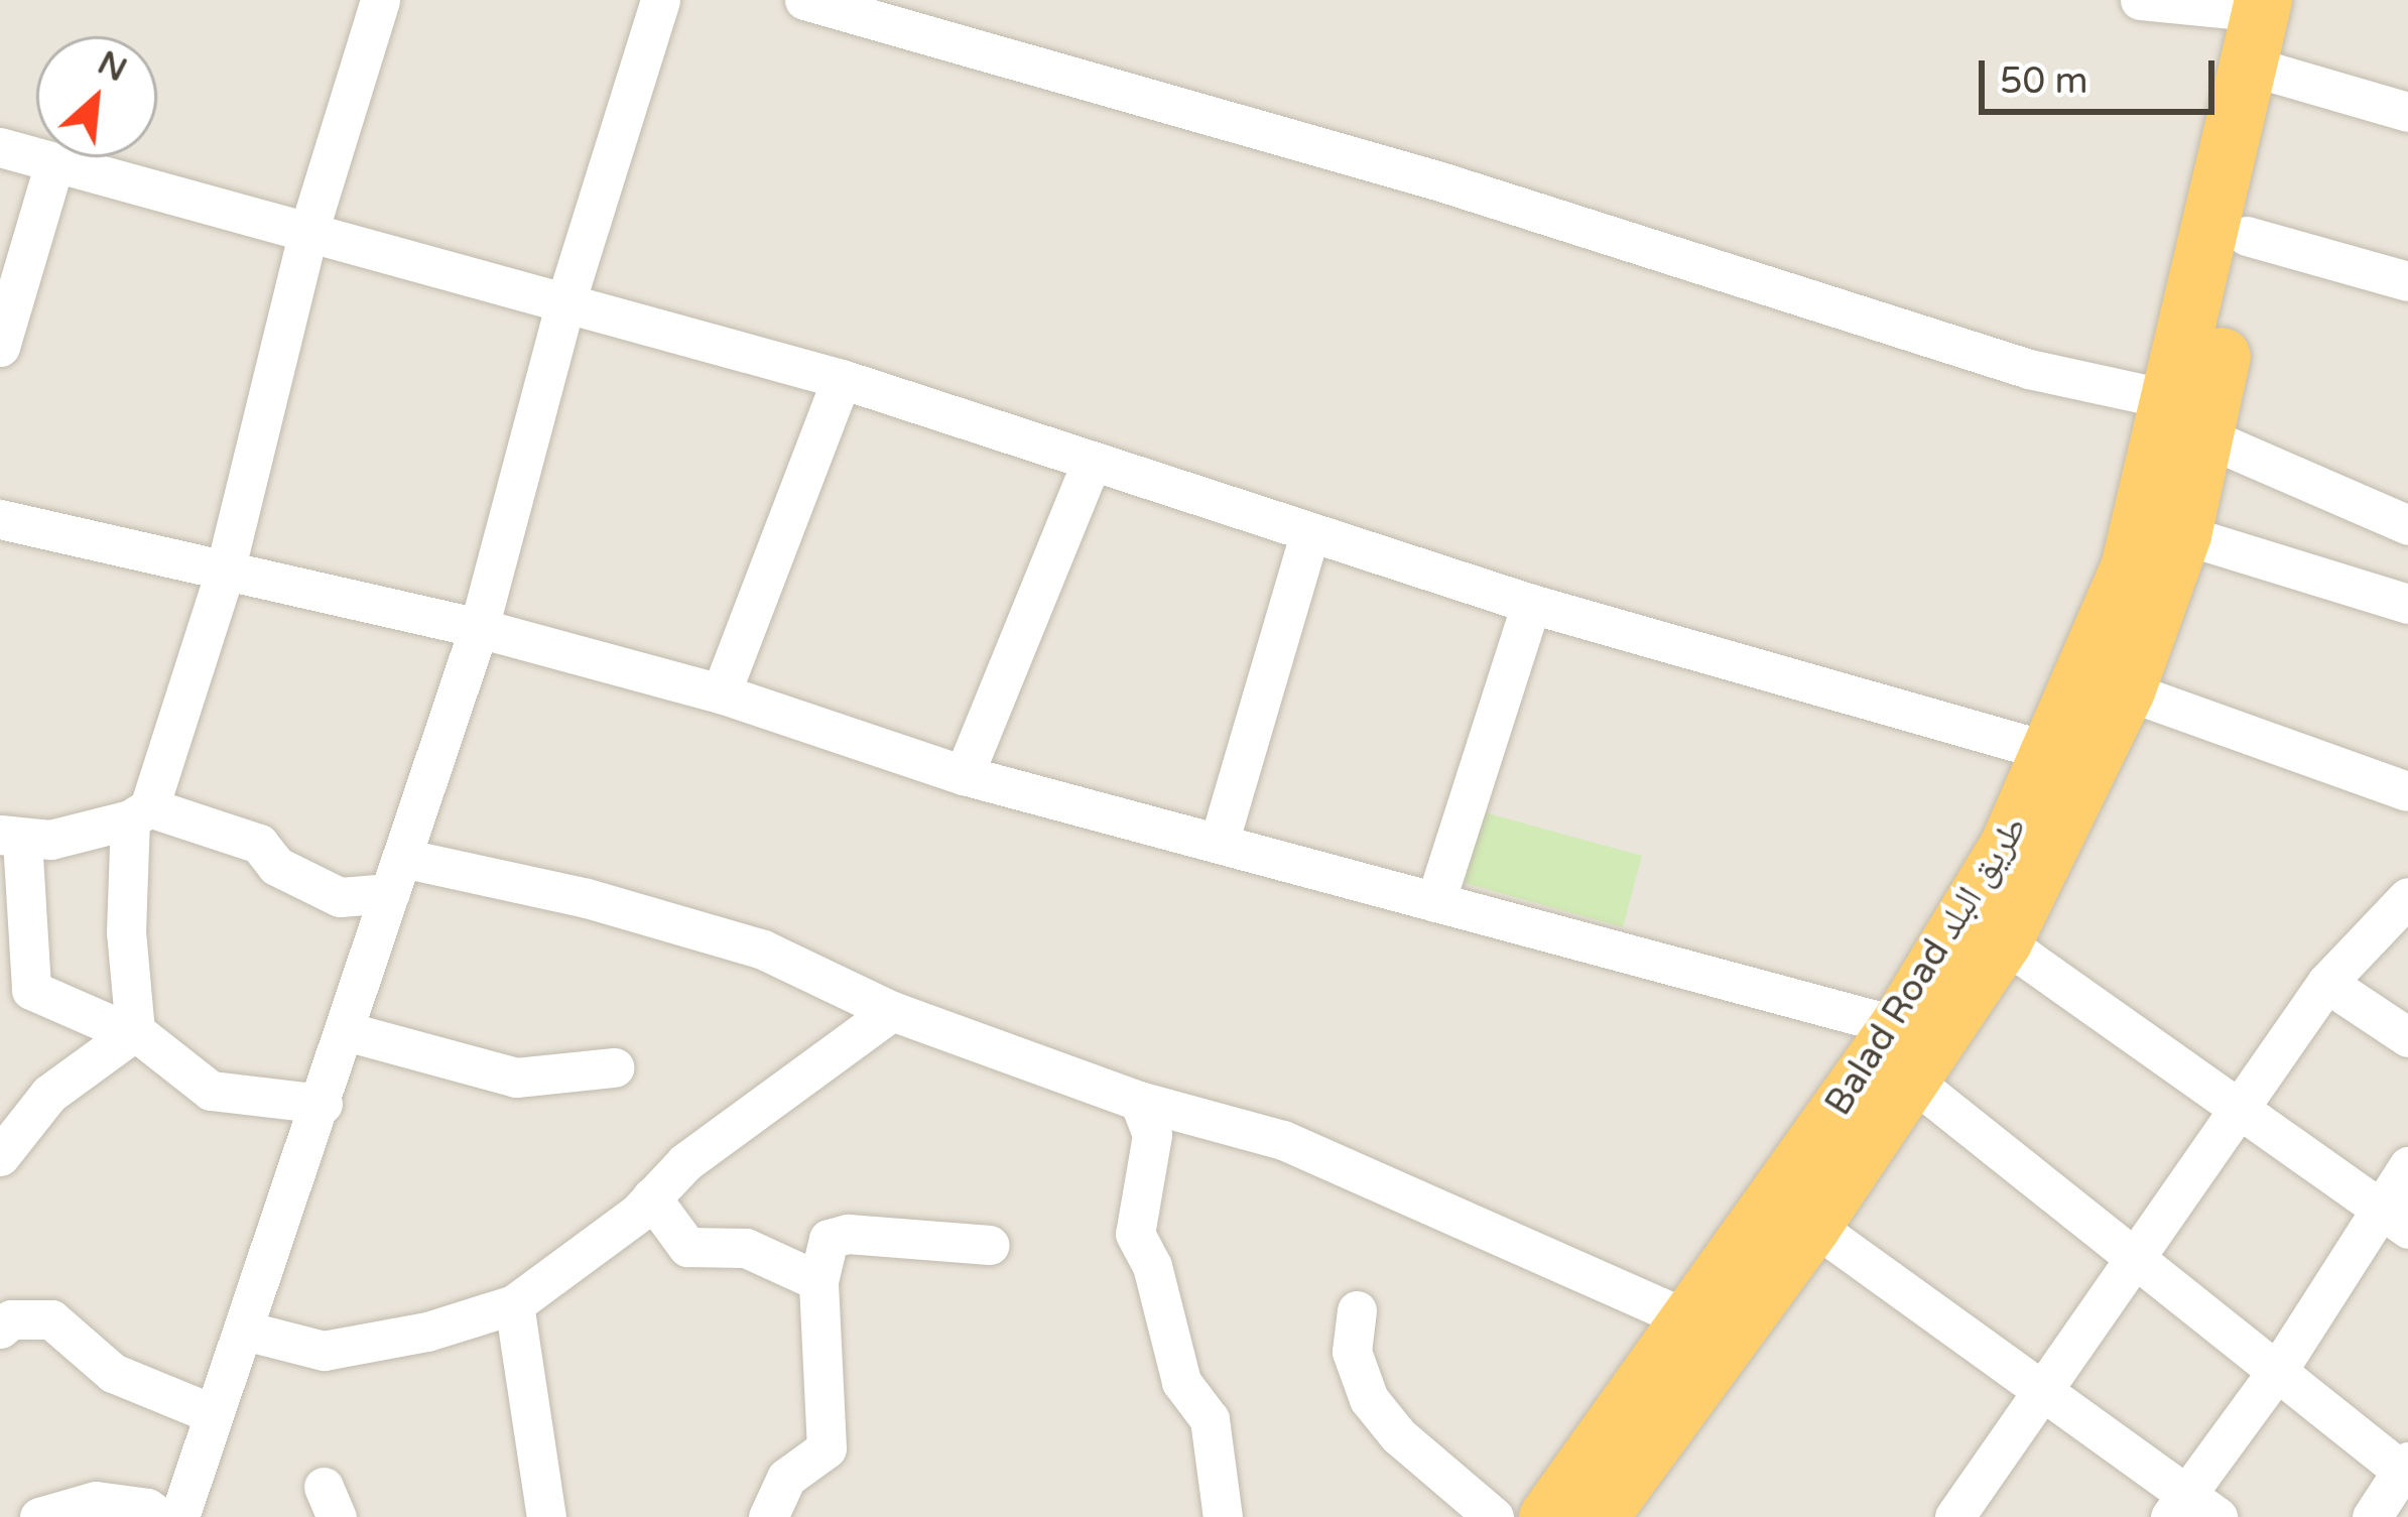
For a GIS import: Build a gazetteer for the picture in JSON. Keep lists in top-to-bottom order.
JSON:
{
  "streets": {
    "highway": ["Balad Road طريق البلد"]
  },
  "scale_bar": "50 m",
  "north": "top right"
}
